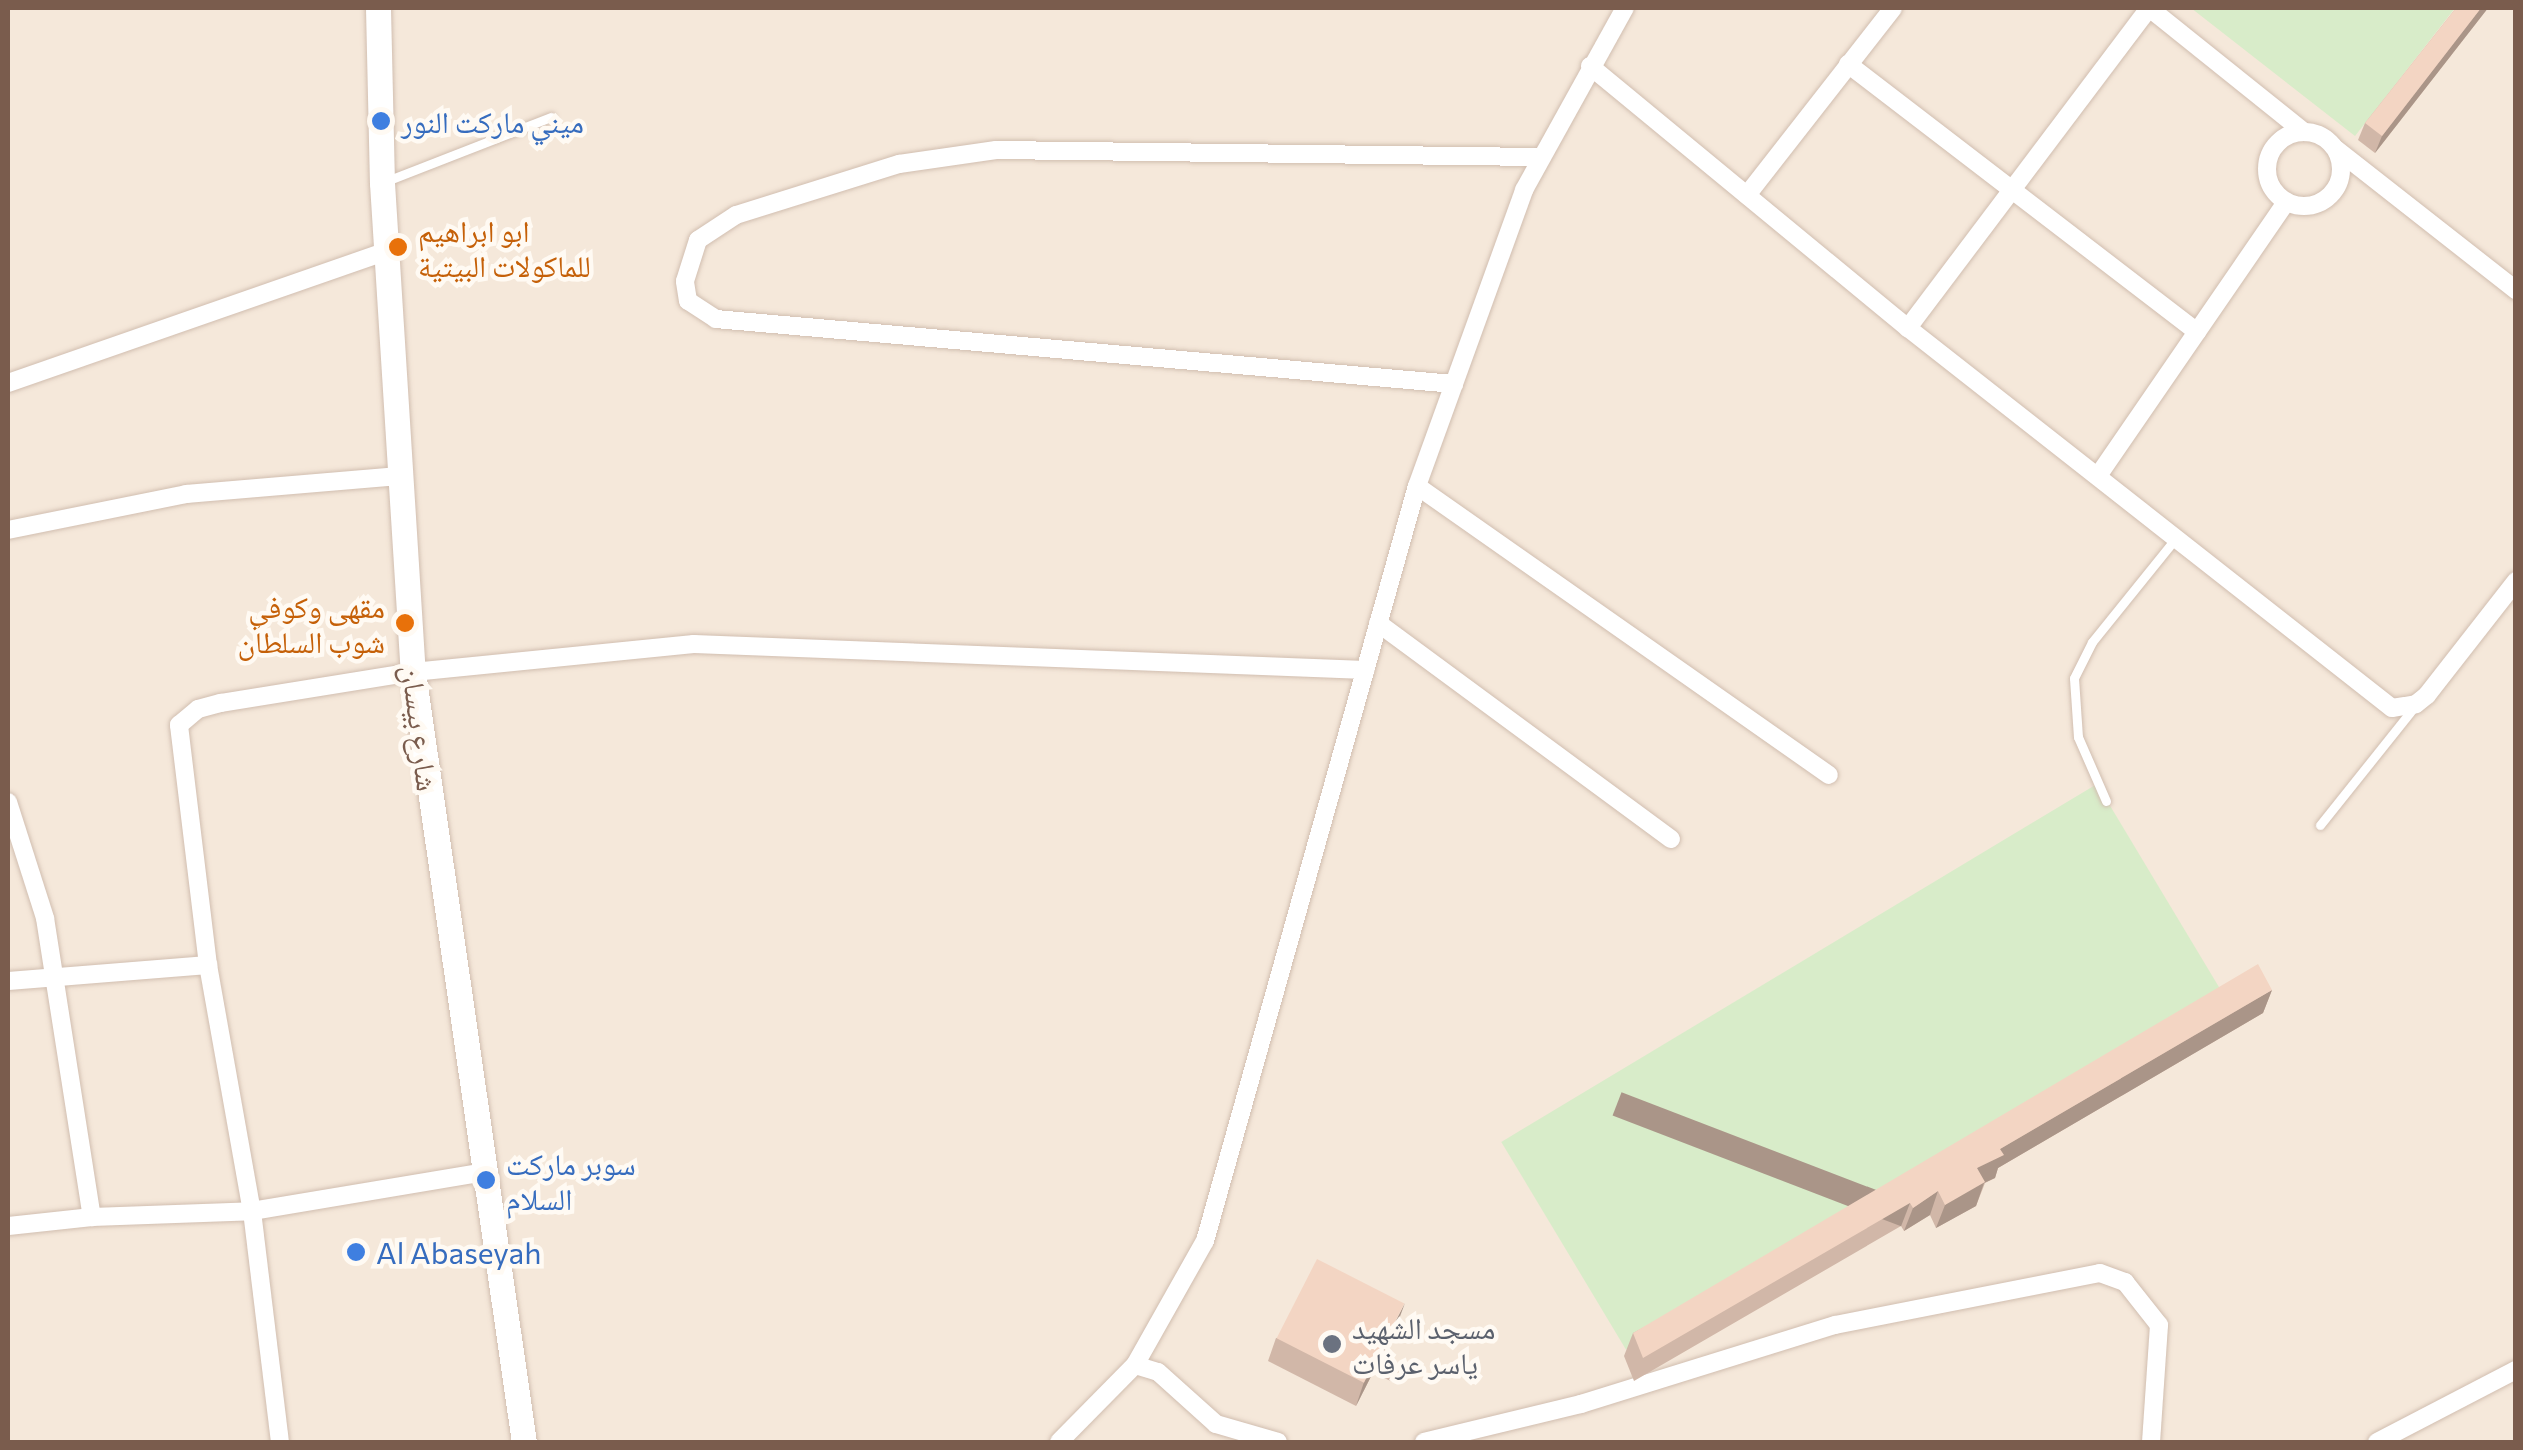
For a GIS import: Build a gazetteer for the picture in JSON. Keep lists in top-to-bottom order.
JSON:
{
  "streets": {
    "street": ["شارع بيسان"]
  },
  "places": [
    "ميني ماركت النور",
    "ابو ابراهيم للماكولات البيتية",
    "مقهى وكوفي شوب السلطان",
    "سوبر ماركت السلام",
    "Al Abaseyah",
    "مسجد الشهيد ياسر عرفات"
  ]
}
